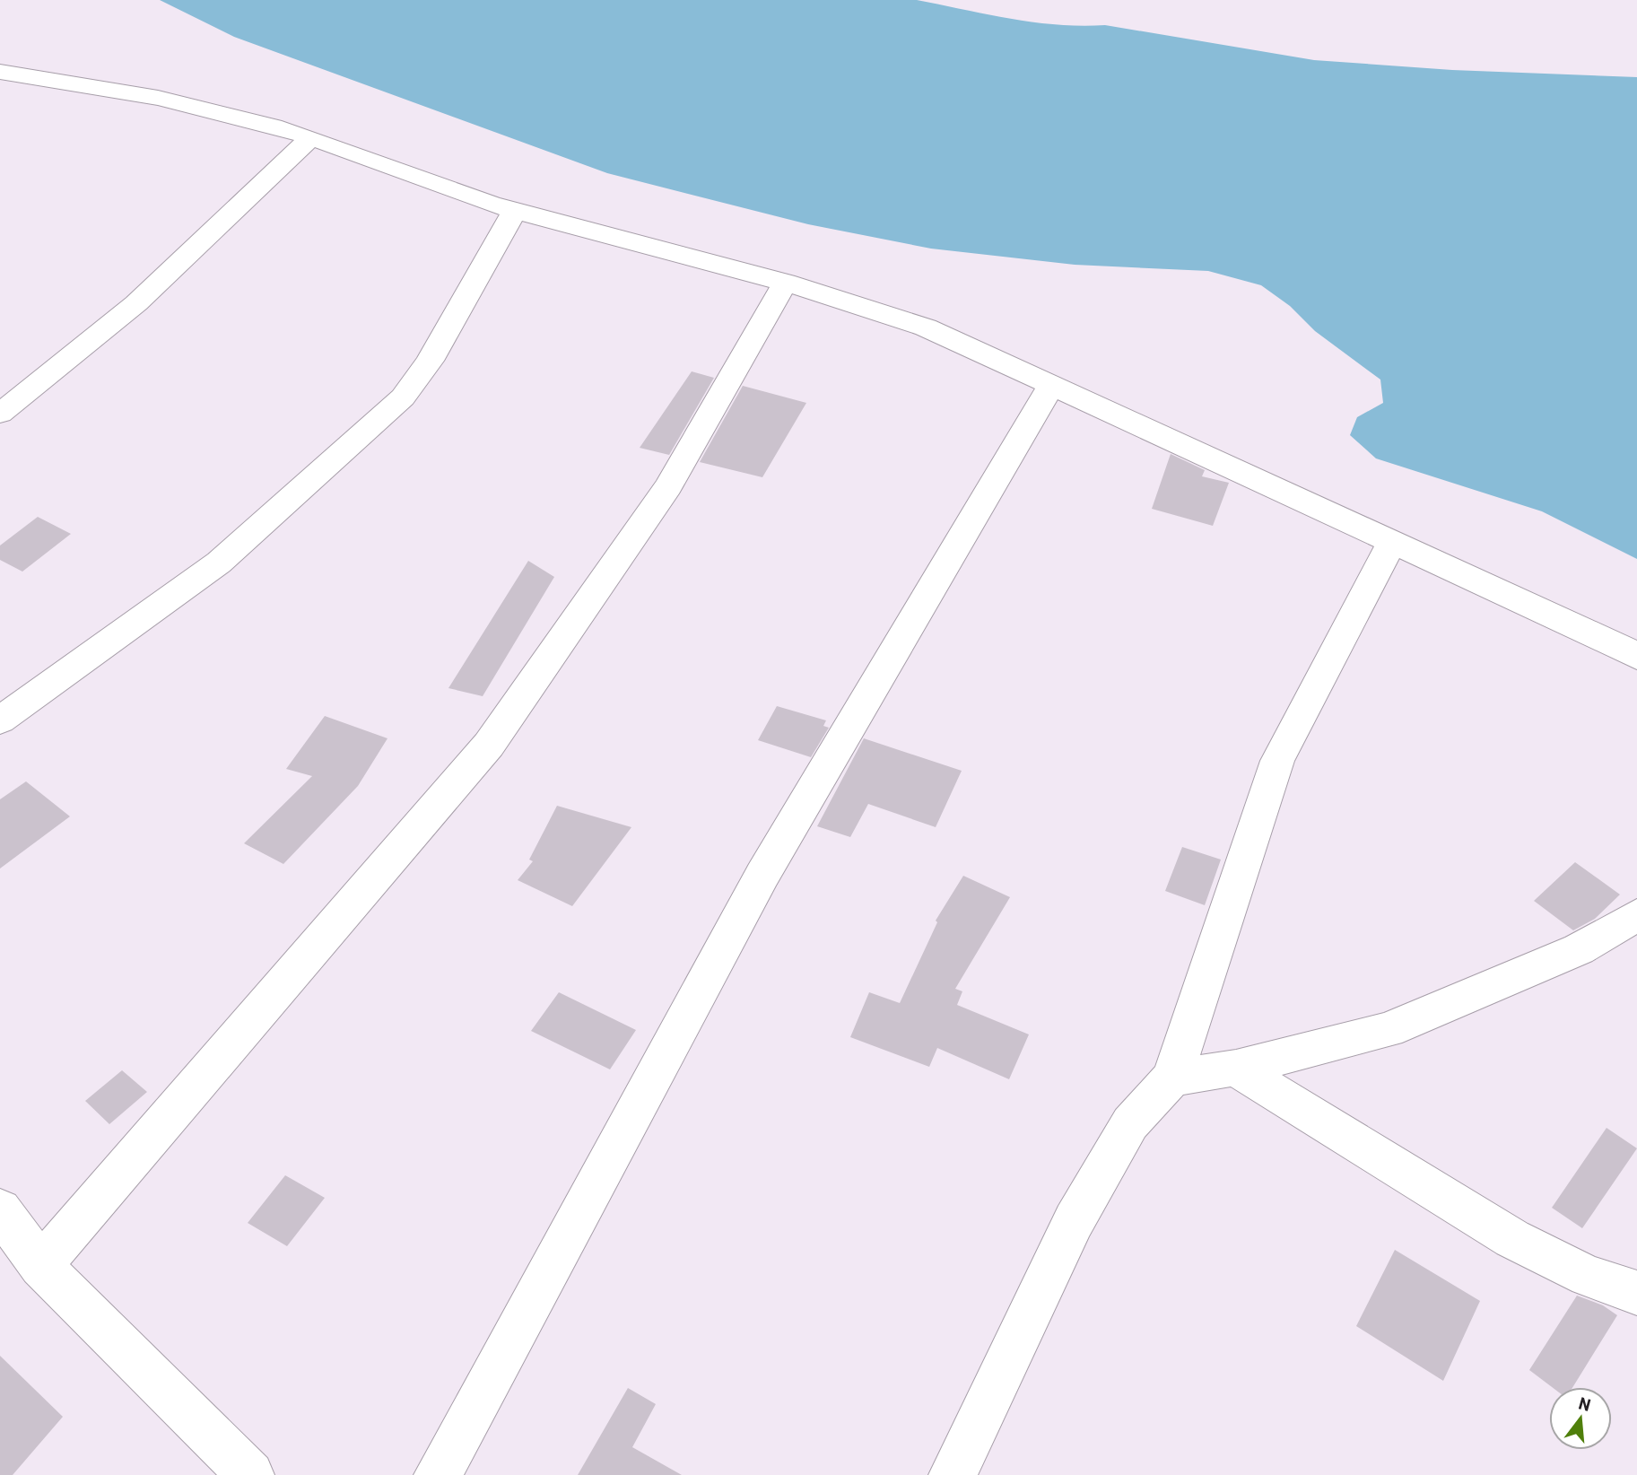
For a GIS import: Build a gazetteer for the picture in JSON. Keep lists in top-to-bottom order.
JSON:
{
  "north": "top"
}
